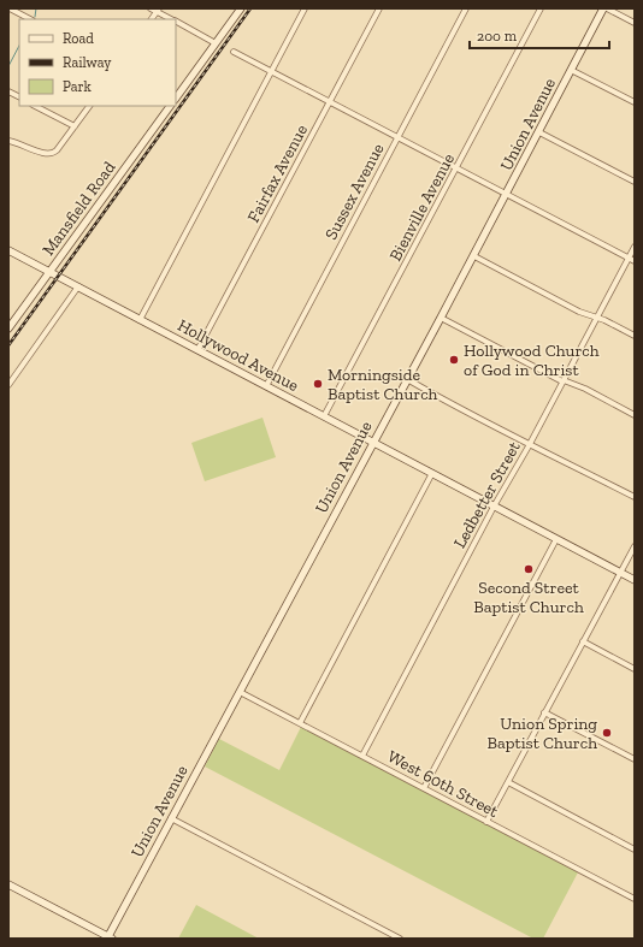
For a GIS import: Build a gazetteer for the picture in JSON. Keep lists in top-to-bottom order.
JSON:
{
  "streets": {
    "street": [
      "Union Avenue",
      "Fairfax Avenue",
      "Sussex Avenue",
      "Bienville Avenue",
      "Mansfield Road",
      "Hollywood Avenue",
      "Ledbetter Street",
      "West 60th Street"
    ]
  },
  "crossings": [
    ["Union Avenue", "Hollywood Avenue"],
    ["Union Avenue", "West 60th Street"],
    ["Fairfax Avenue", "Hollywood Avenue"],
    ["Sussex Avenue", "Hollywood Avenue"],
    ["Bienville Avenue", "Hollywood Avenue"],
    ["Mansfield Road", "Hollywood Avenue"],
    ["Hollywood Avenue", "Ledbetter Street"],
    ["Ledbetter Street", "West 60th Street"]
  ],
  "places": [
    "Hollywood Church of God in Christ",
    "Morningside Baptist Church",
    "Second Street Baptist Church",
    "Union Spring Baptist Church"
  ],
  "legend": ["Road", "Railway", "Park"],
  "scale_bar": "200 m"
}
